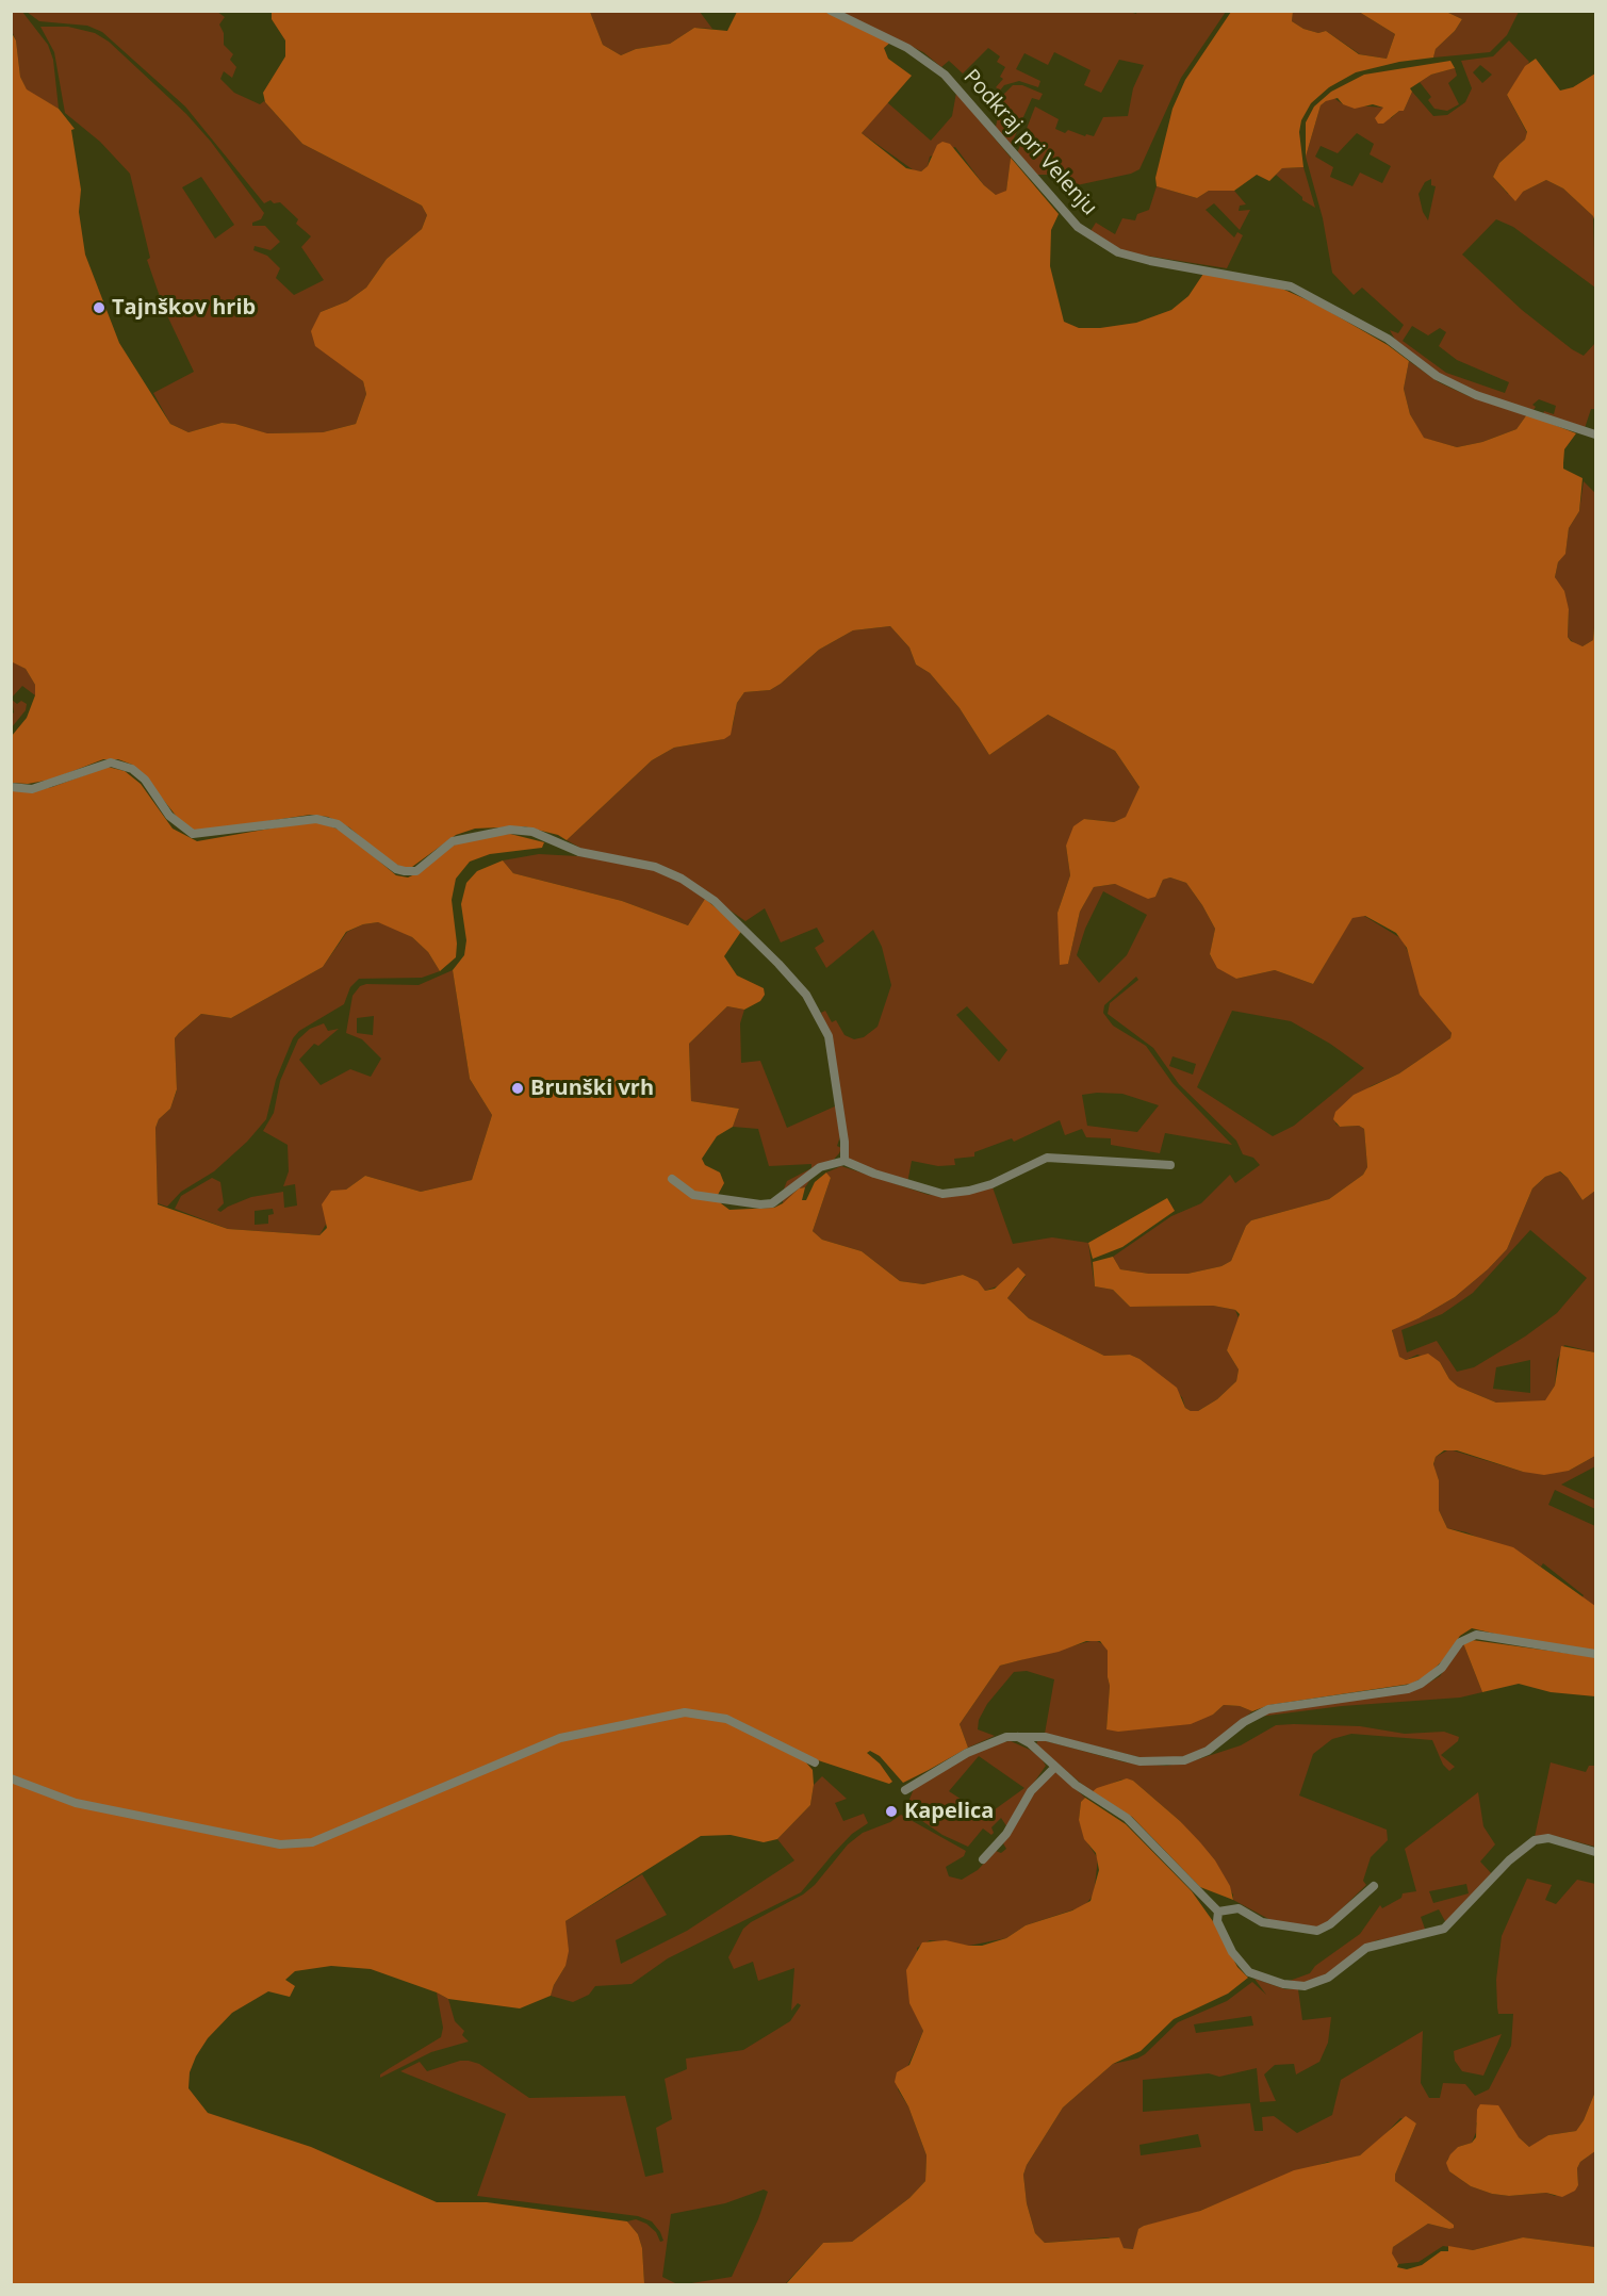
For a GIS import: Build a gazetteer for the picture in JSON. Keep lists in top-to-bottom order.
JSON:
{
  "streets": {
    "street": ["Podkraj pri Velenju"]
  },
  "places": ["Tajnškov hrib", "Brunški vrh", "Kapelica"]
}
